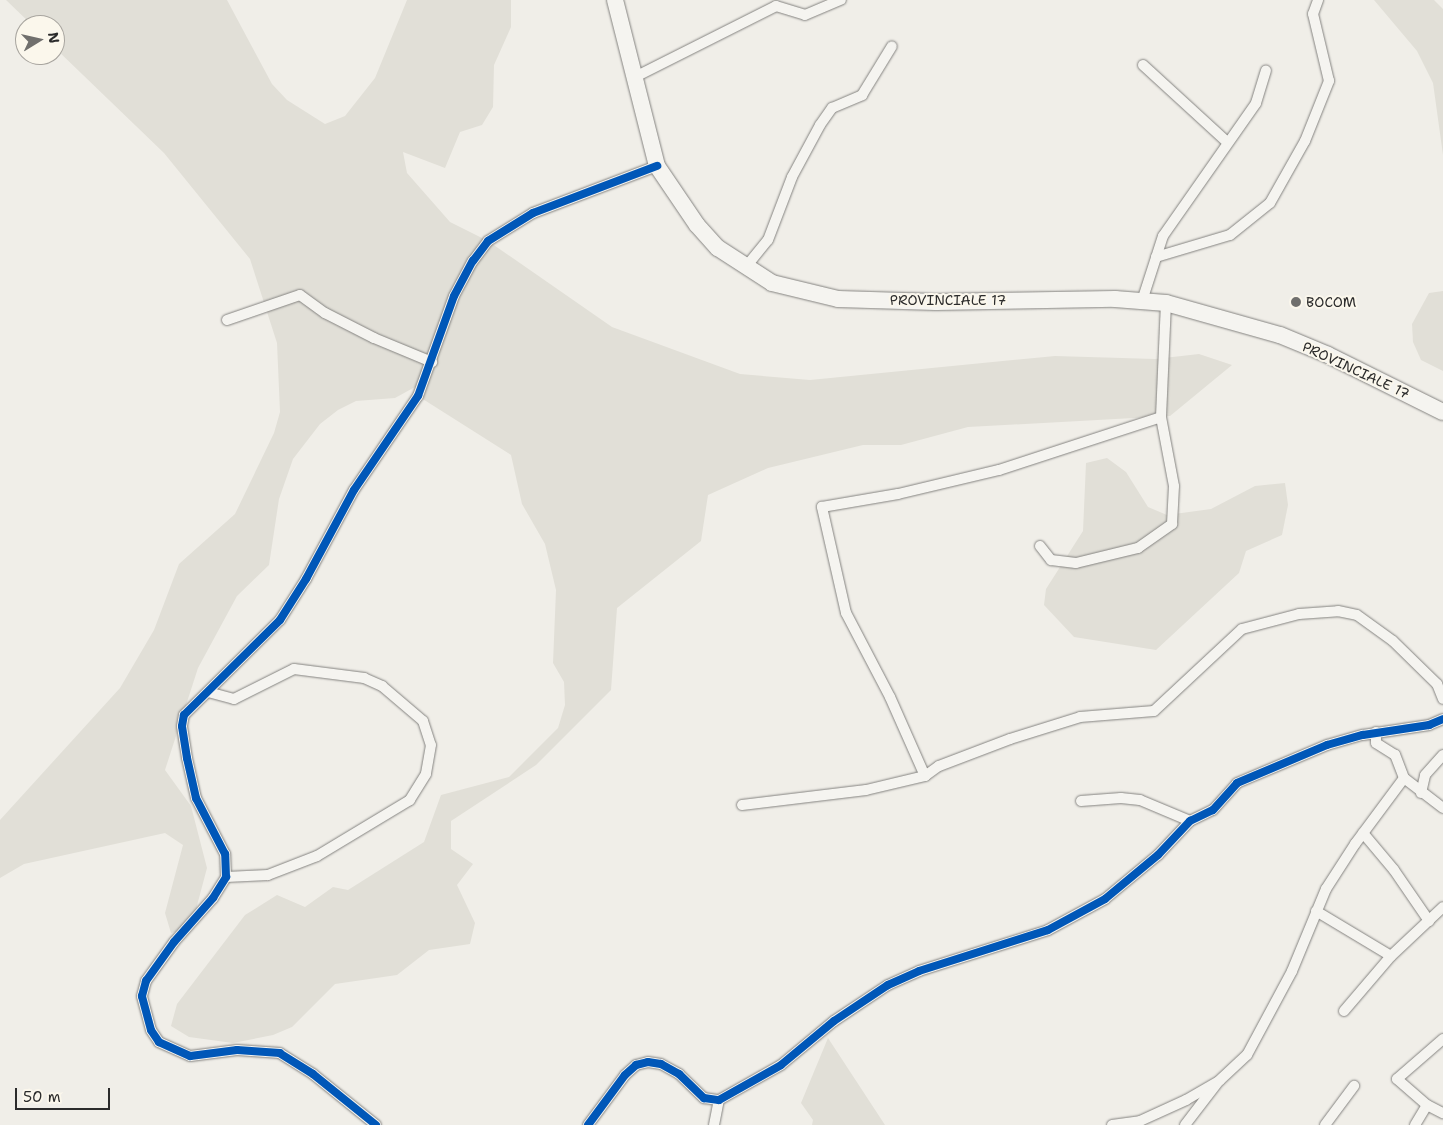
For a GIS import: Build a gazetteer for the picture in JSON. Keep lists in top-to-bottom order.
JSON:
{
  "streets": {
    "main road": ["PROVINCIALE 17"]
  },
  "places": ["BOCOM"],
  "scale_bar": "50 m",
  "north": "right"
}
